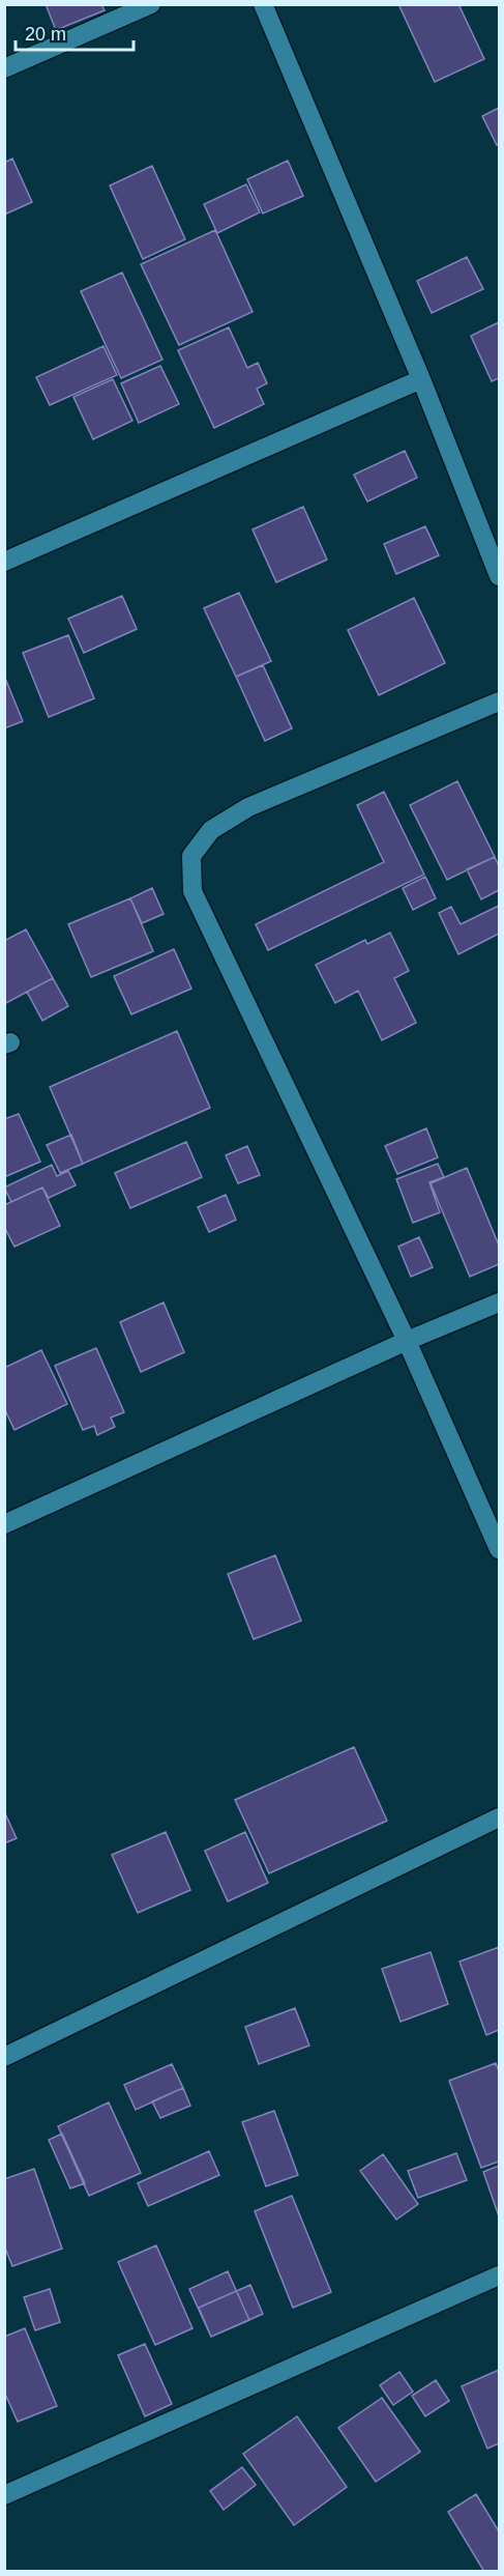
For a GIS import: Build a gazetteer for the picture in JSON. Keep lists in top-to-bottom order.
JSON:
{
  "scale_bar": "20 m"
}
